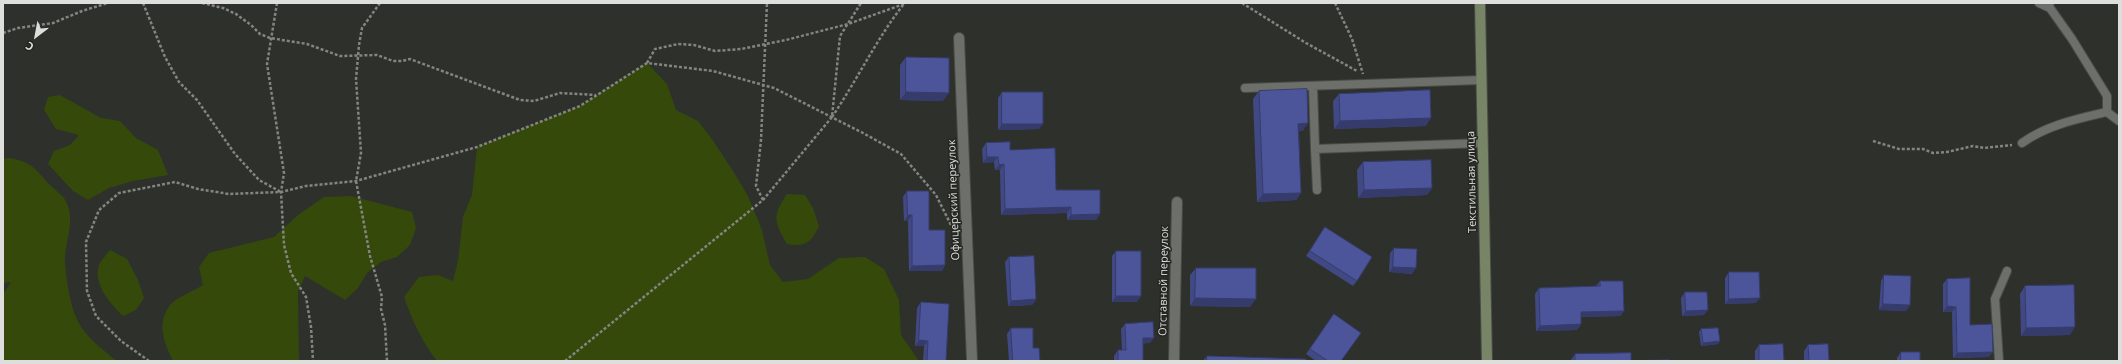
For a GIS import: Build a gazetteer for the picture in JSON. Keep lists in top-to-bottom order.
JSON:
{
  "streets": {
    "main road": ["Текстильная улица"],
    "street": ["Офицерский переулок", "Отставной переулок"]
  },
  "north": "bottom left"
}
